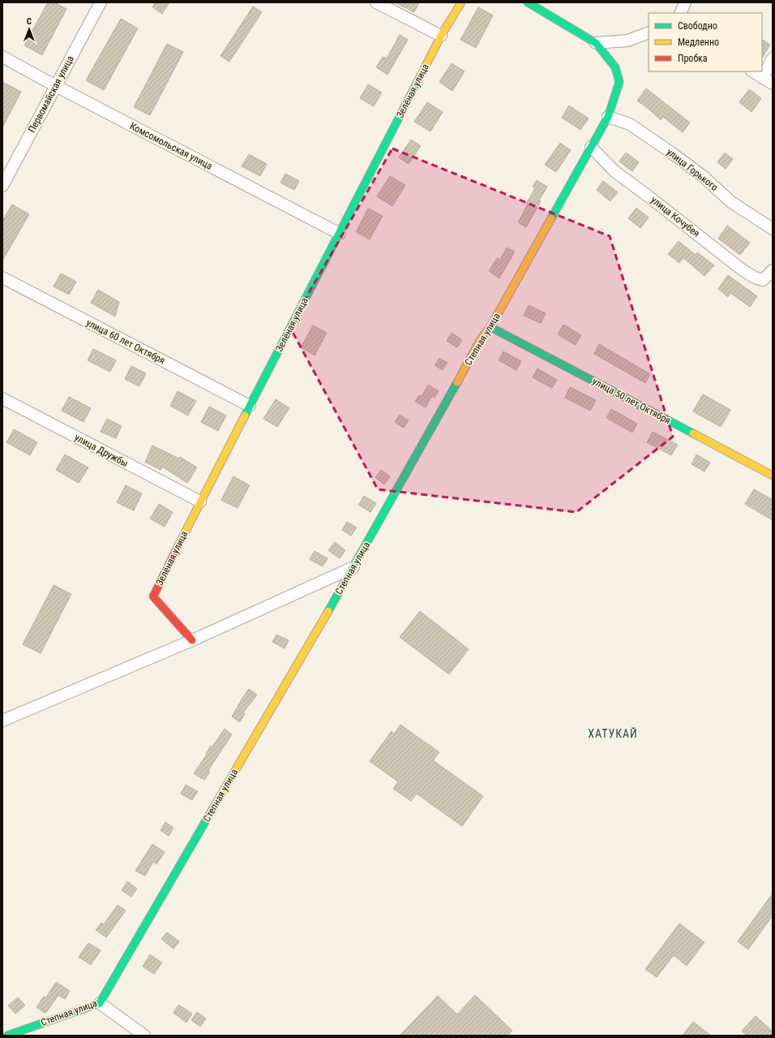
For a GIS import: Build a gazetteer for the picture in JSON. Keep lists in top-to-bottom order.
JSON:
{
  "streets": {
    "street": [
      "Зелёная улица",
      "Первомайская улица",
      "Комсомольская улица",
      "улица Горького",
      "улица Кочубея",
      "Степная улица",
      "улица 60 лет Октября",
      "улица 50 лет Октября",
      "улица Дружбы"
    ]
  },
  "crossings": [
    ["Зелёная улица", "Комсомольская улица"],
    ["Зелёная улица", "улица 60 лет Октября"],
    ["Зелёная улица", "улица Дружбы"],
    ["Первомайская улица", "Комсомольская улица"],
    ["улица Горького", "Степная улица"],
    ["улица Кочубея", "Степная улица"],
    ["Степная улица", "улица 50 лет Октября"]
  ],
  "districts": ["ХАТУКАЙ"],
  "legend": ["Свободно", "Медленно", "Пробка"],
  "north": "top"
}
